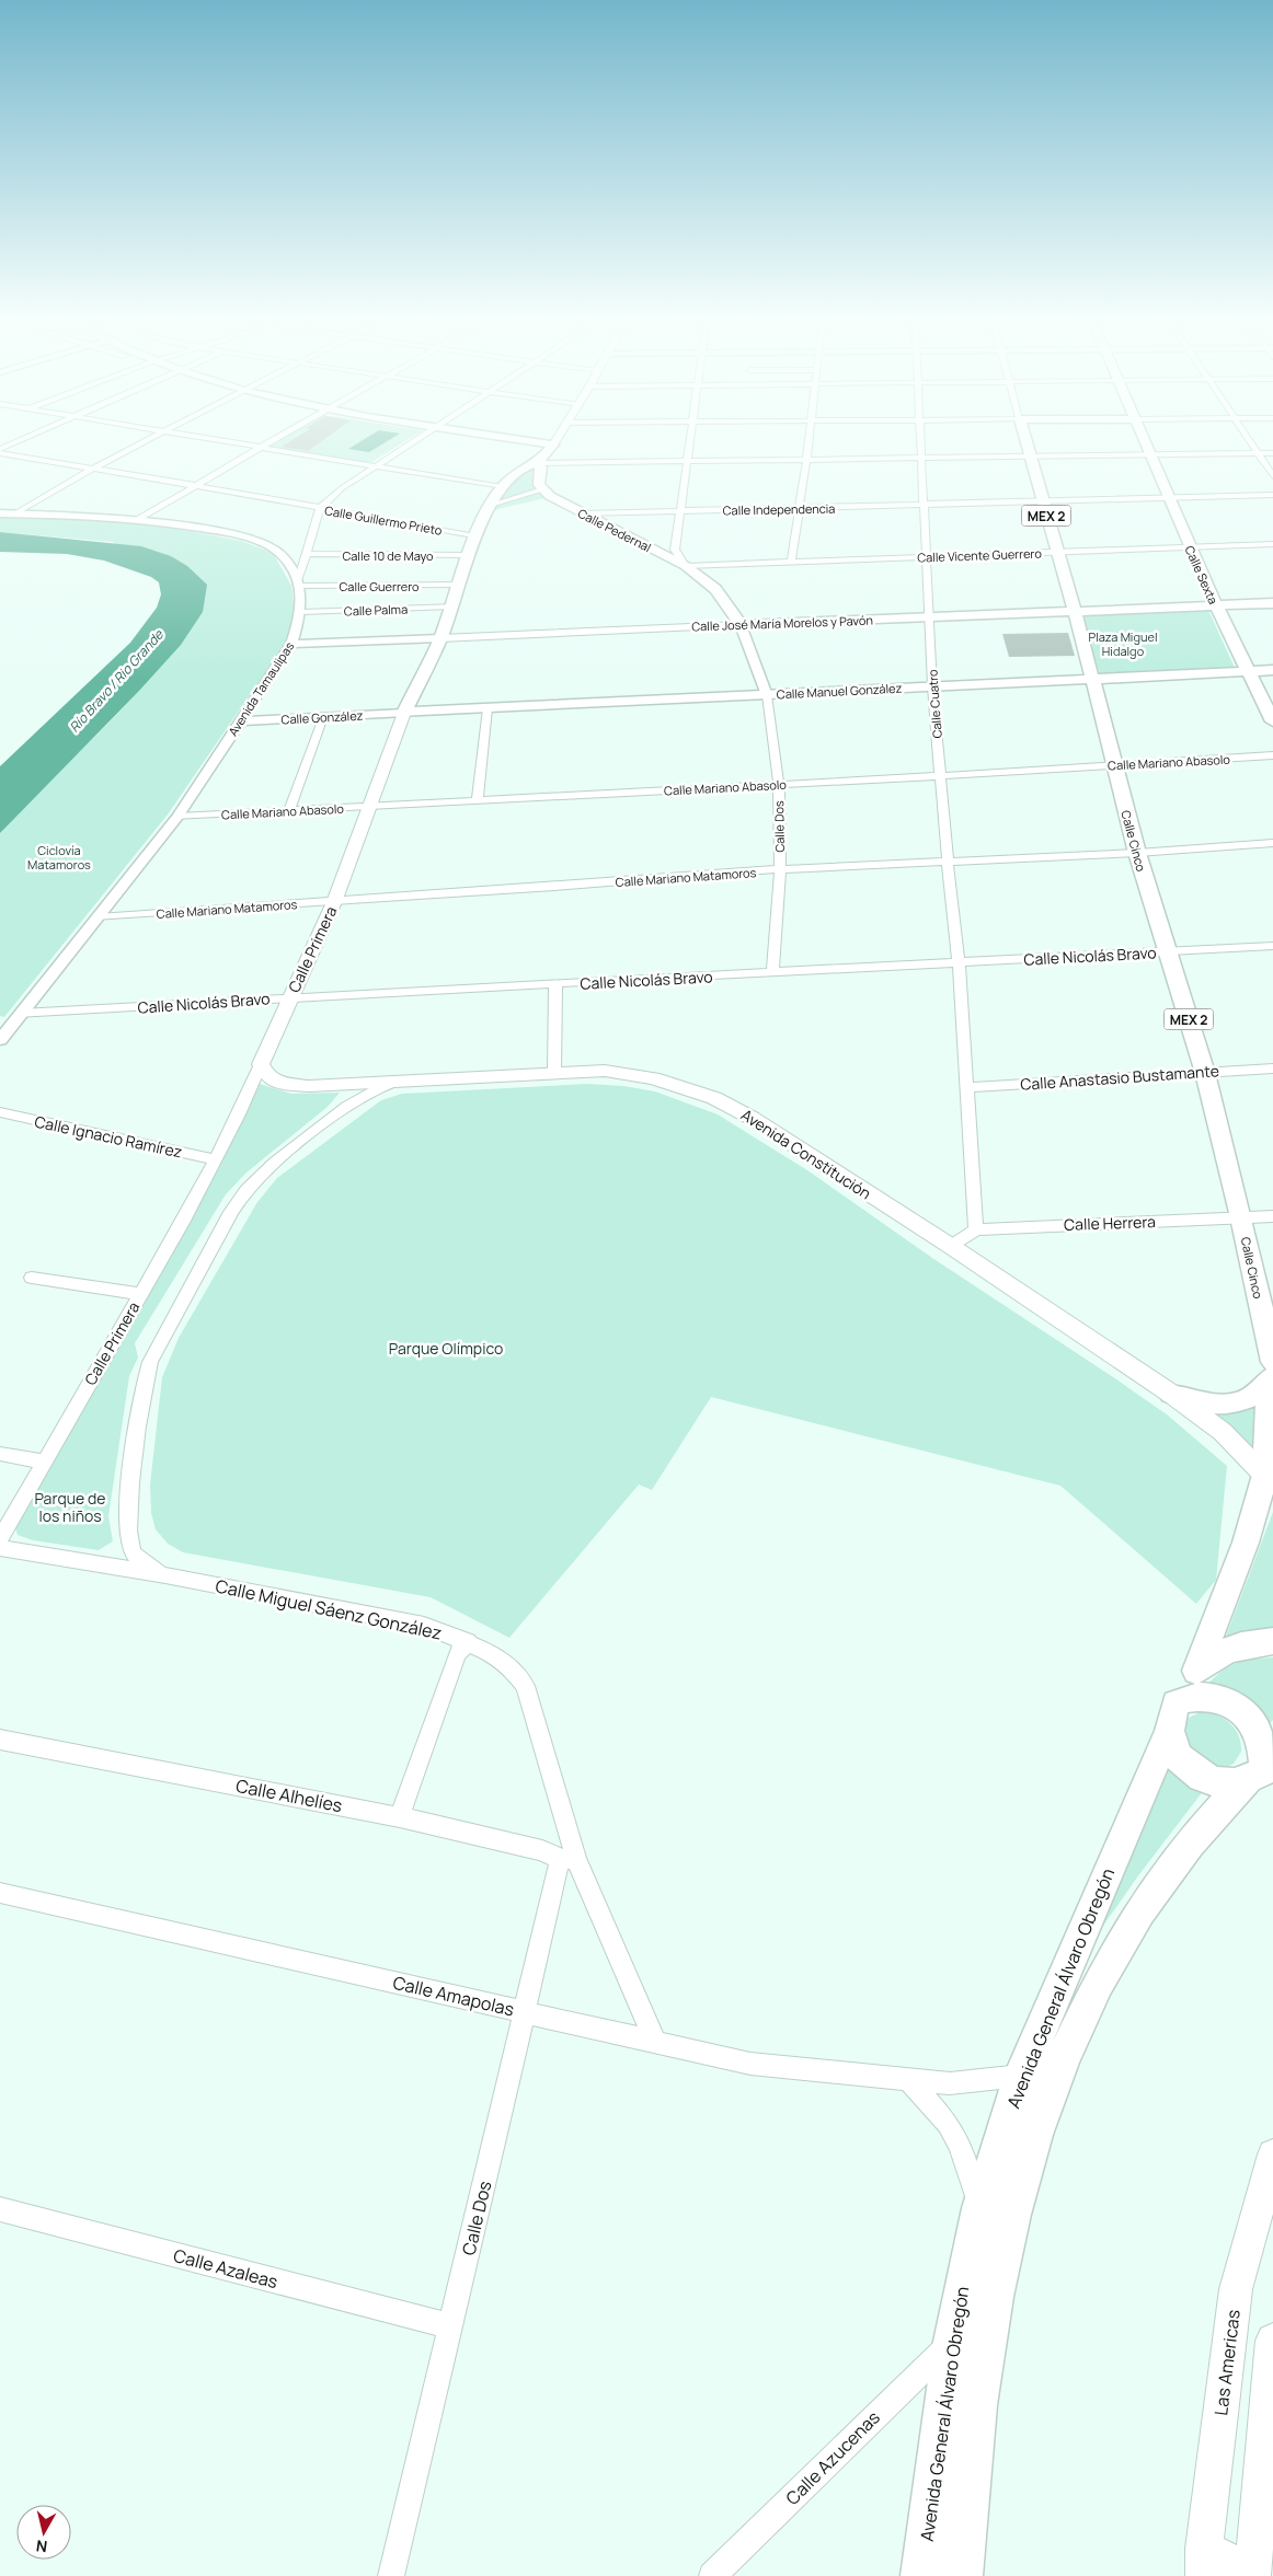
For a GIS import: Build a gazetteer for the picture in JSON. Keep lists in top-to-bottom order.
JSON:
{
  "streets": {
    "main road": [
      "MEX 2",
      "Calle Pedernal",
      "Calle Sexta",
      "Calle José María Morelos y Pavón",
      "Calle Manuel González",
      "Calle Dos",
      "Calle Cinco",
      "Calle Primera",
      "Avenida Constitución",
      "Avenida General Álvaro Obregón",
      "Las Americas"
    ],
    "street": [
      "Calle Independencia",
      "Calle Guillermo Prieto",
      "Calle 10 de Mayo",
      "Calle Vicente Guerrero",
      "Calle Guerrero",
      "Calle Palma",
      "Avenida Tamaulipas",
      "Calle Cuatro",
      "Calle González",
      "Calle Mariano Abasolo",
      "Calle Mariano Matamoros",
      "Calle Nicolás Bravo",
      "Calle Anastasio Bustamante",
      "Calle Ignacio Ramírez",
      "Calle Herrera",
      "Calle Miguel Sáenz González",
      "Calle Alhelíes",
      "Calle Amapolas",
      "Calle Azaleas",
      "Calle Azucenas"
    ]
  },
  "crossings": [
    ["Calle Independencia", "Calle Pedernal"],
    ["Calle Independencia", "Calle Sexta"],
    ["Calle Independencia", "Calle Cuatro"],
    ["Calle Independencia", "Calle Dos"],
    ["Calle Independencia", "Calle Cinco"],
    ["Calle Guillermo Prieto", "Calle Primera"],
    ["Calle Pedernal", "Calle Vicente Guerrero"],
    ["Calle Pedernal", "Calle Dos"],
    ["Calle 10 de Mayo", "Calle Primera"],
    ["Calle Vicente Guerrero", "Calle Sexta"],
    ["Calle Vicente Guerrero", "Calle Cuatro"],
    ["Calle Vicente Guerrero", "Calle Dos"],
    ["Calle Vicente Guerrero", "Calle Cinco"],
    ["Calle Sexta", "Calle José María Morelos y Pavón"],
    ["Calle Sexta", "Calle Manuel González"],
    ["Calle Guerrero", "Avenida Tamaulipas"],
    ["Calle Guerrero", "Calle Primera"],
    ["Calle Palma", "Avenida Tamaulipas"],
    ["Calle Palma", "Calle Primera"],
    ["Calle José María Morelos y Pavón", "Avenida Tamaulipas"],
    ["Calle José María Morelos y Pavón", "Calle Cuatro"],
    ["Calle José María Morelos y Pavón", "Calle Dos"],
    ["Calle José María Morelos y Pavón", "Calle Cinco"],
    ["Calle José María Morelos y Pavón", "Calle Primera"],
    ["Avenida Tamaulipas", "Calle González"],
    ["Avenida Tamaulipas", "Calle Mariano Abasolo"],
    ["Avenida Tamaulipas", "Calle Mariano Matamoros"],
    ["Avenida Tamaulipas", "Calle Nicolás Bravo"],
    ["Calle Manuel González", "Calle Cuatro"],
    ["Calle Manuel González", "Calle González"],
    ["Calle Manuel González", "Calle Dos"],
    ["Calle Manuel González", "Calle Cinco"],
    ["Calle Manuel González", "Calle Primera"],
    ["Calle Cuatro", "Calle Mariano Abasolo"],
    ["Calle Cuatro", "Calle Mariano Matamoros"],
    ["Calle Cuatro", "Calle Nicolás Bravo"],
    ["Calle Cuatro", "Calle Anastasio Bustamante"],
    ["Calle Cuatro", "Calle Herrera"],
    ["Calle González", "Calle Primera"],
    ["Calle Mariano Abasolo", "Calle Dos"],
    ["Calle Mariano Abasolo", "Calle Cinco"],
    ["Calle Mariano Abasolo", "Calle Primera"],
    ["Calle Dos", "Calle Mariano Matamoros"],
    ["Calle Dos", "Calle Nicolás Bravo"],
    ["Calle Dos", "Calle Miguel Sáenz González"],
    ["Calle Dos", "Calle Alhelíes"],
    ["Calle Dos", "Calle Amapolas"],
    ["Calle Dos", "Calle Azaleas"],
    ["Calle Cinco", "Calle Mariano Matamoros"],
    ["Calle Cinco", "Calle Nicolás Bravo"],
    ["Calle Cinco", "Calle Anastasio Bustamante"],
    ["Calle Cinco", "Calle Herrera"],
    ["Calle Mariano Matamoros", "Calle Primera"],
    ["Calle Primera", "Calle Nicolás Bravo"],
    ["Calle Primera", "Calle Ignacio Ramírez"],
    ["Calle Primera", "Avenida Constitución"],
    ["Calle Miguel Sáenz González", "Calle Alhelíes"],
    ["Calle Miguel Sáenz González", "Calle Amapolas"],
    ["Avenida General Álvaro Obregón", "Calle Amapolas"],
    ["Avenida General Álvaro Obregón", "Calle Azucenas"]
  ],
  "water": ["Río Bravo / Rio Grande"],
  "parks": [
    "Plaza Miguel Hidalgo",
    "Ciclovía Matamoros",
    "Parque Olímpico",
    "Parque de los niños"
  ],
  "north": "bottom"
}
